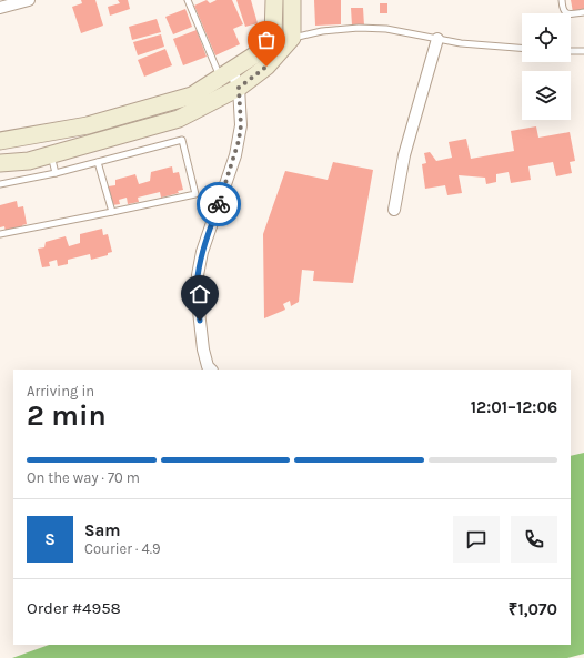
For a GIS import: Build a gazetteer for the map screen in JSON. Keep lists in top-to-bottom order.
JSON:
{
  "page": {
    "heading": ["2 min", "Arriving in", "12:01–12:06"],
    "panel": [
      "Sam",
      "Courier · 4.9",
      "Order #4958",
      "₹1,070"
    ],
    "bar": "On the way · 70 m",
    "round": "S"
  }
}
